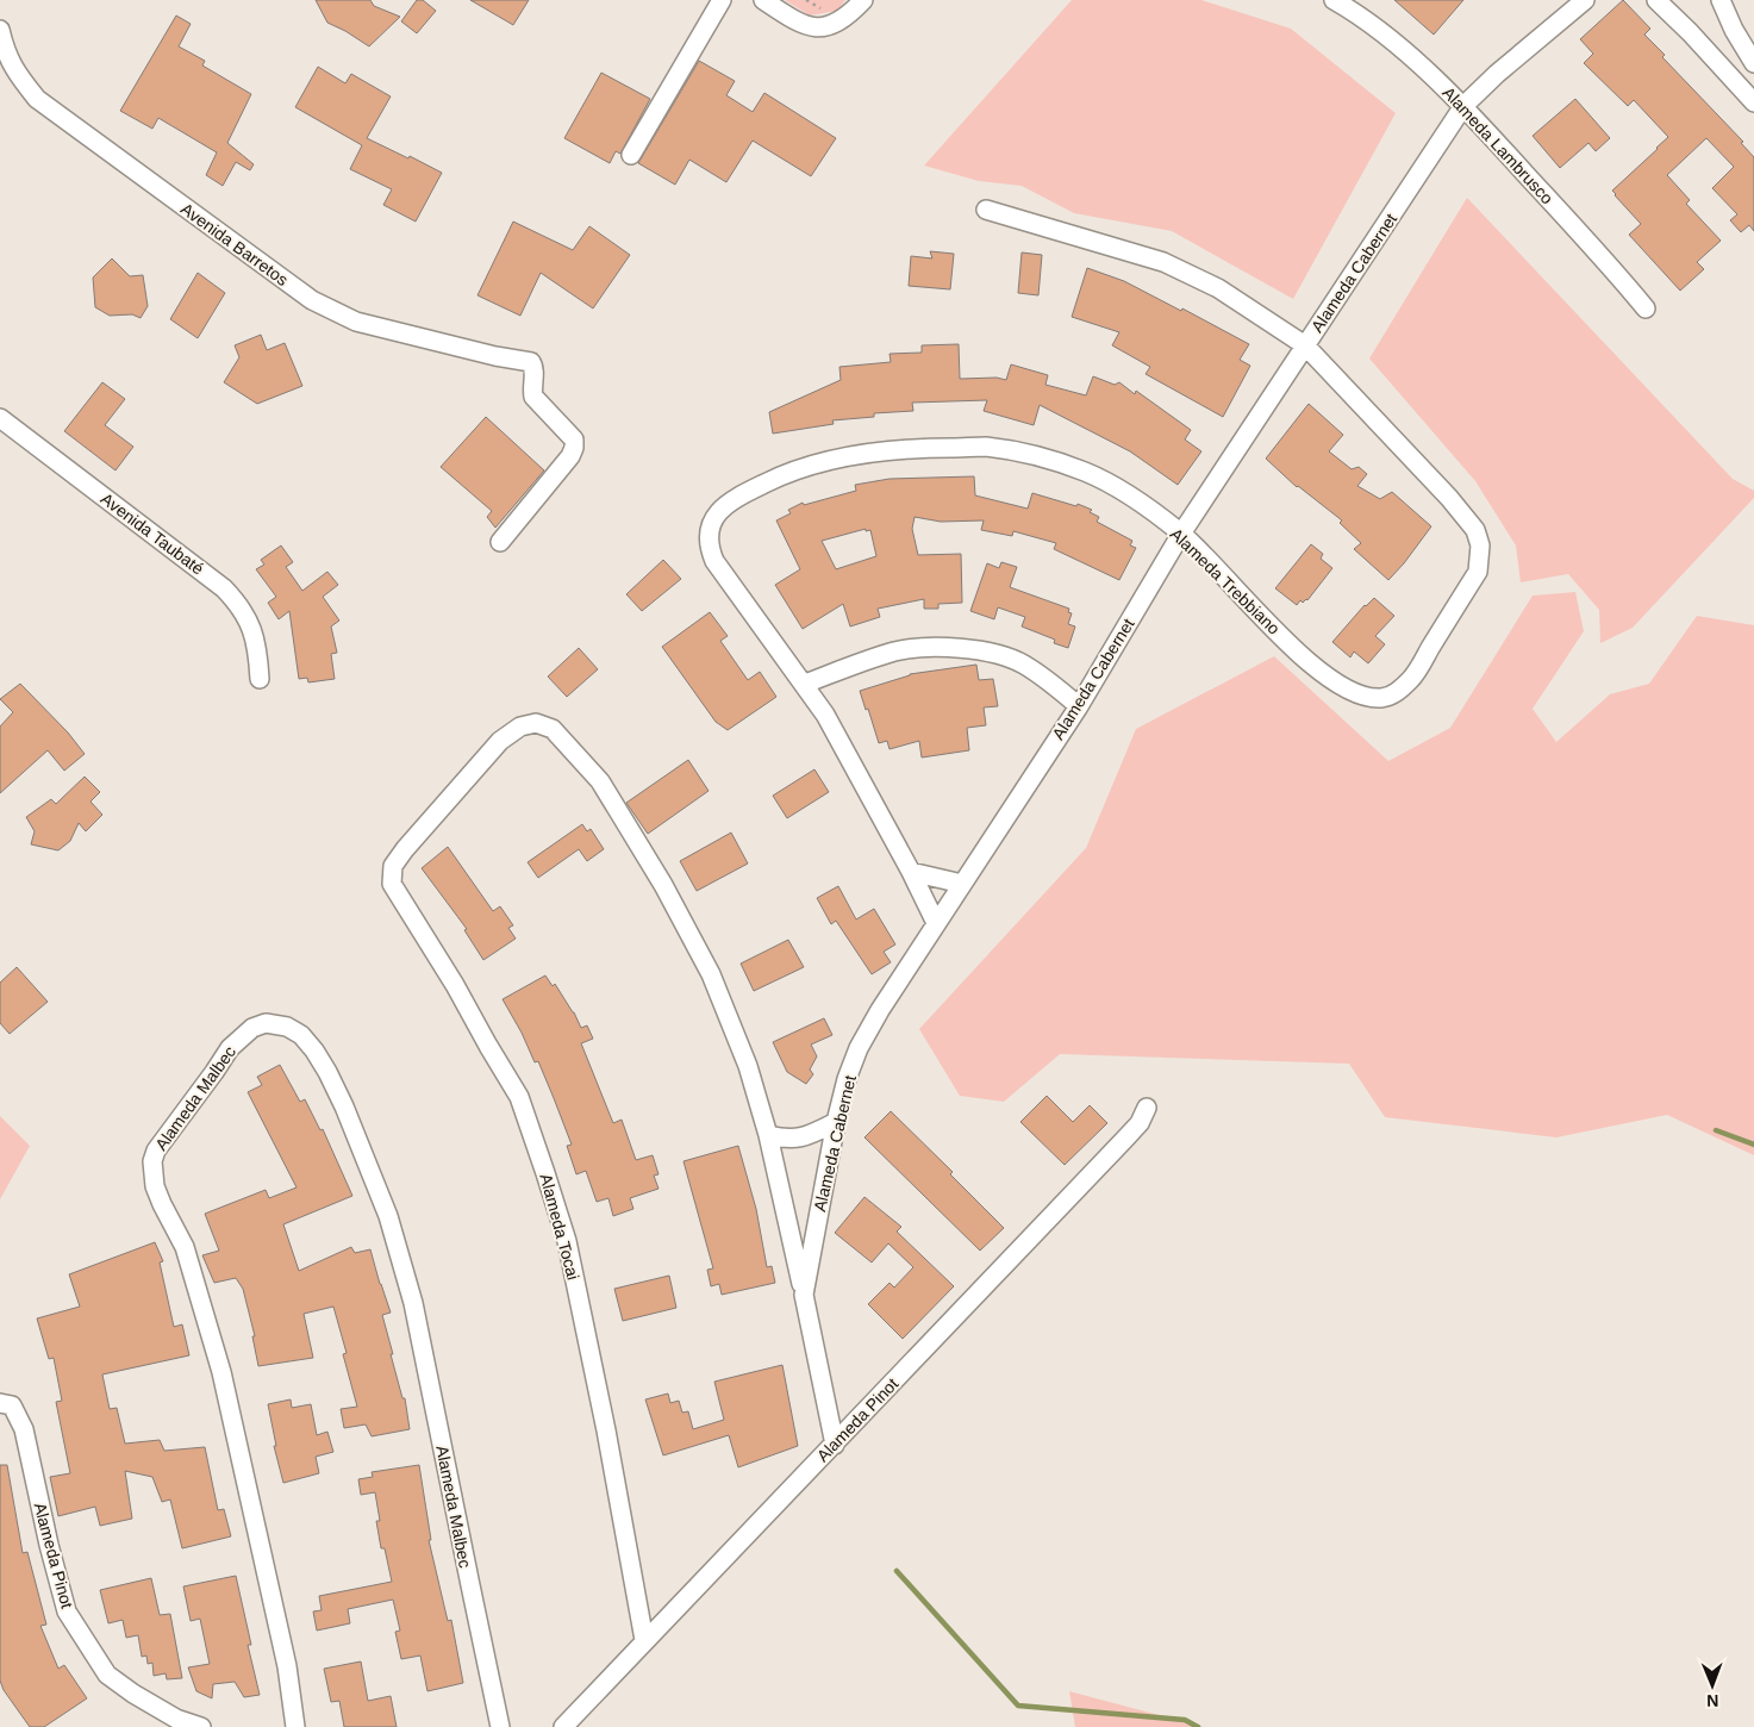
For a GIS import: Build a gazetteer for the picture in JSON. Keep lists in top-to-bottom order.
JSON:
{
  "streets": {
    "street": [
      "Alameda Lambrusco",
      "Avenida Barretos",
      "Alameda Cabernet",
      "Avenida Taubaté",
      "Alameda Trebbiano",
      "Alameda Malbec",
      "Alameda Tocai",
      "Alameda Pinot"
    ]
  },
  "crossings": [
    ["Alameda Lambrusco", "Alameda Cabernet"],
    ["Alameda Cabernet", "Alameda Trebbiano"],
    ["Alameda Cabernet", "Alameda Tocai"],
    ["Alameda Cabernet", "Alameda Pinot"],
    ["Alameda Tocai", "Alameda Pinot"]
  ],
  "north": "bottom"
}
